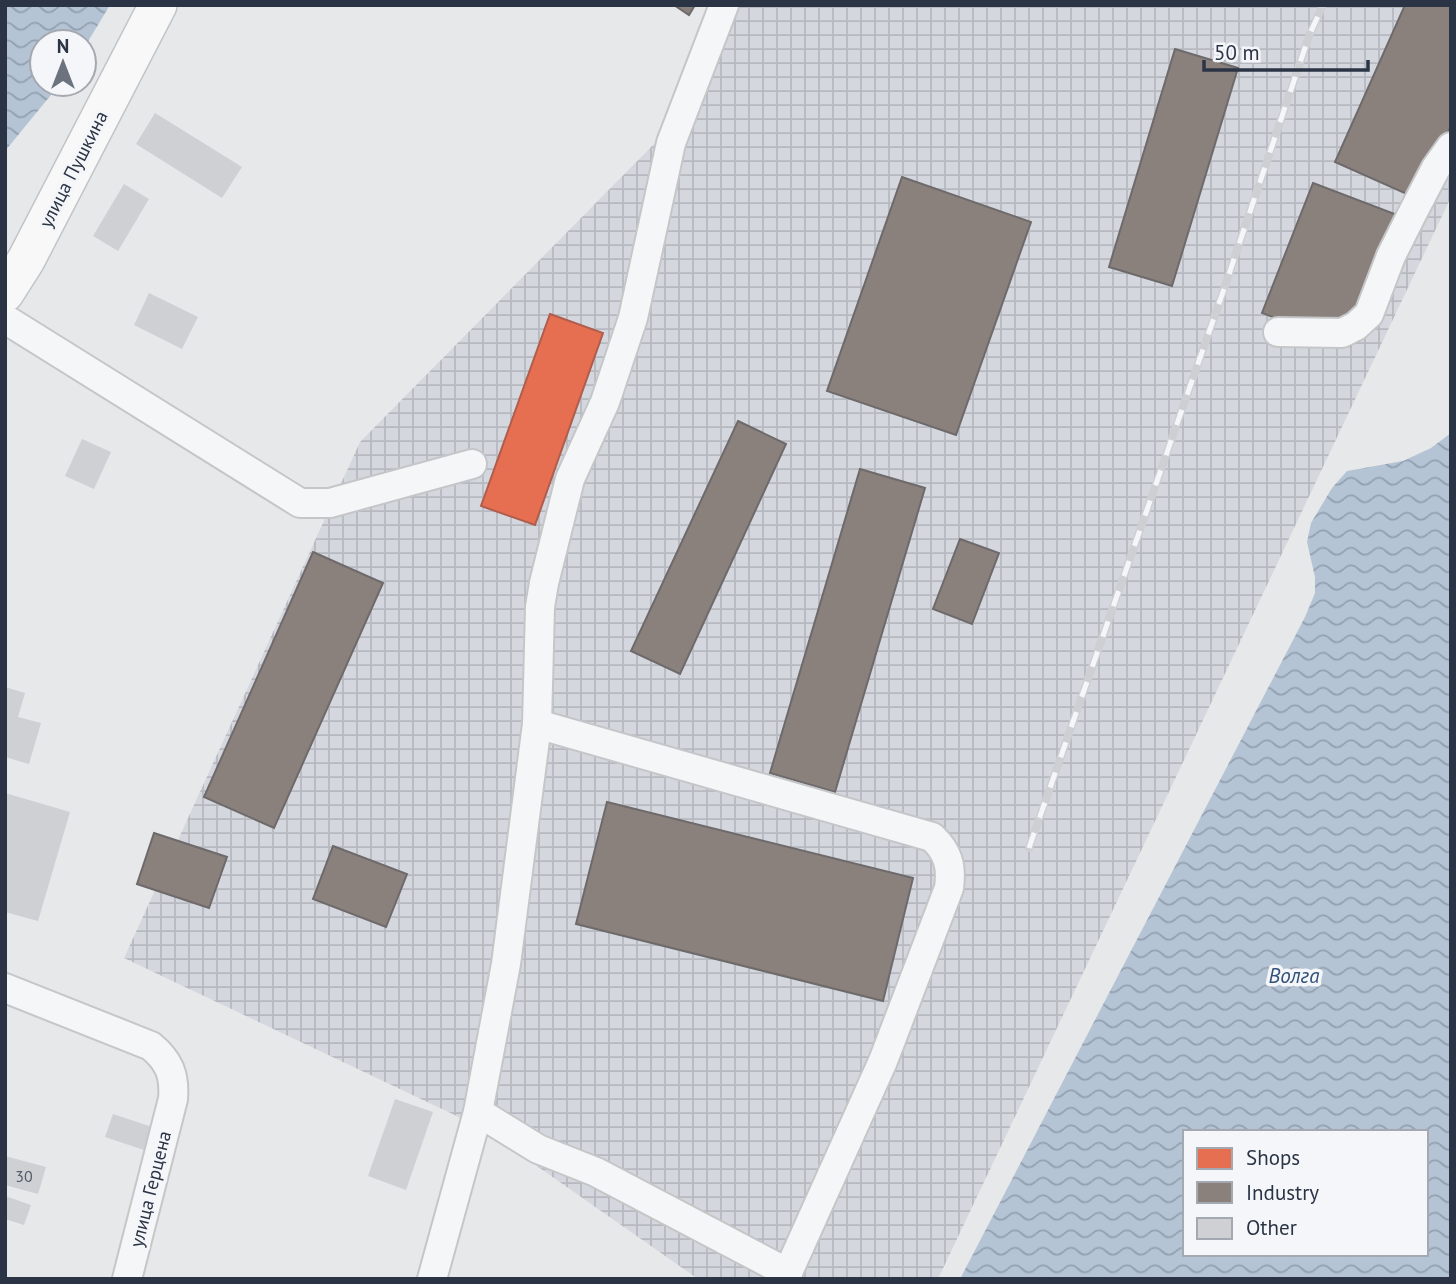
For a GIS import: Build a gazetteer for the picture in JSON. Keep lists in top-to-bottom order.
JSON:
{
  "streets": {
    "main road": ["улица Пушкина"],
    "street": ["улица Герцена"]
  },
  "water": ["Волга"],
  "house_numbers": ["30"],
  "legend": ["Shops", "Industry", "Other"],
  "scale_bar": "50 m",
  "north": "top"
}
